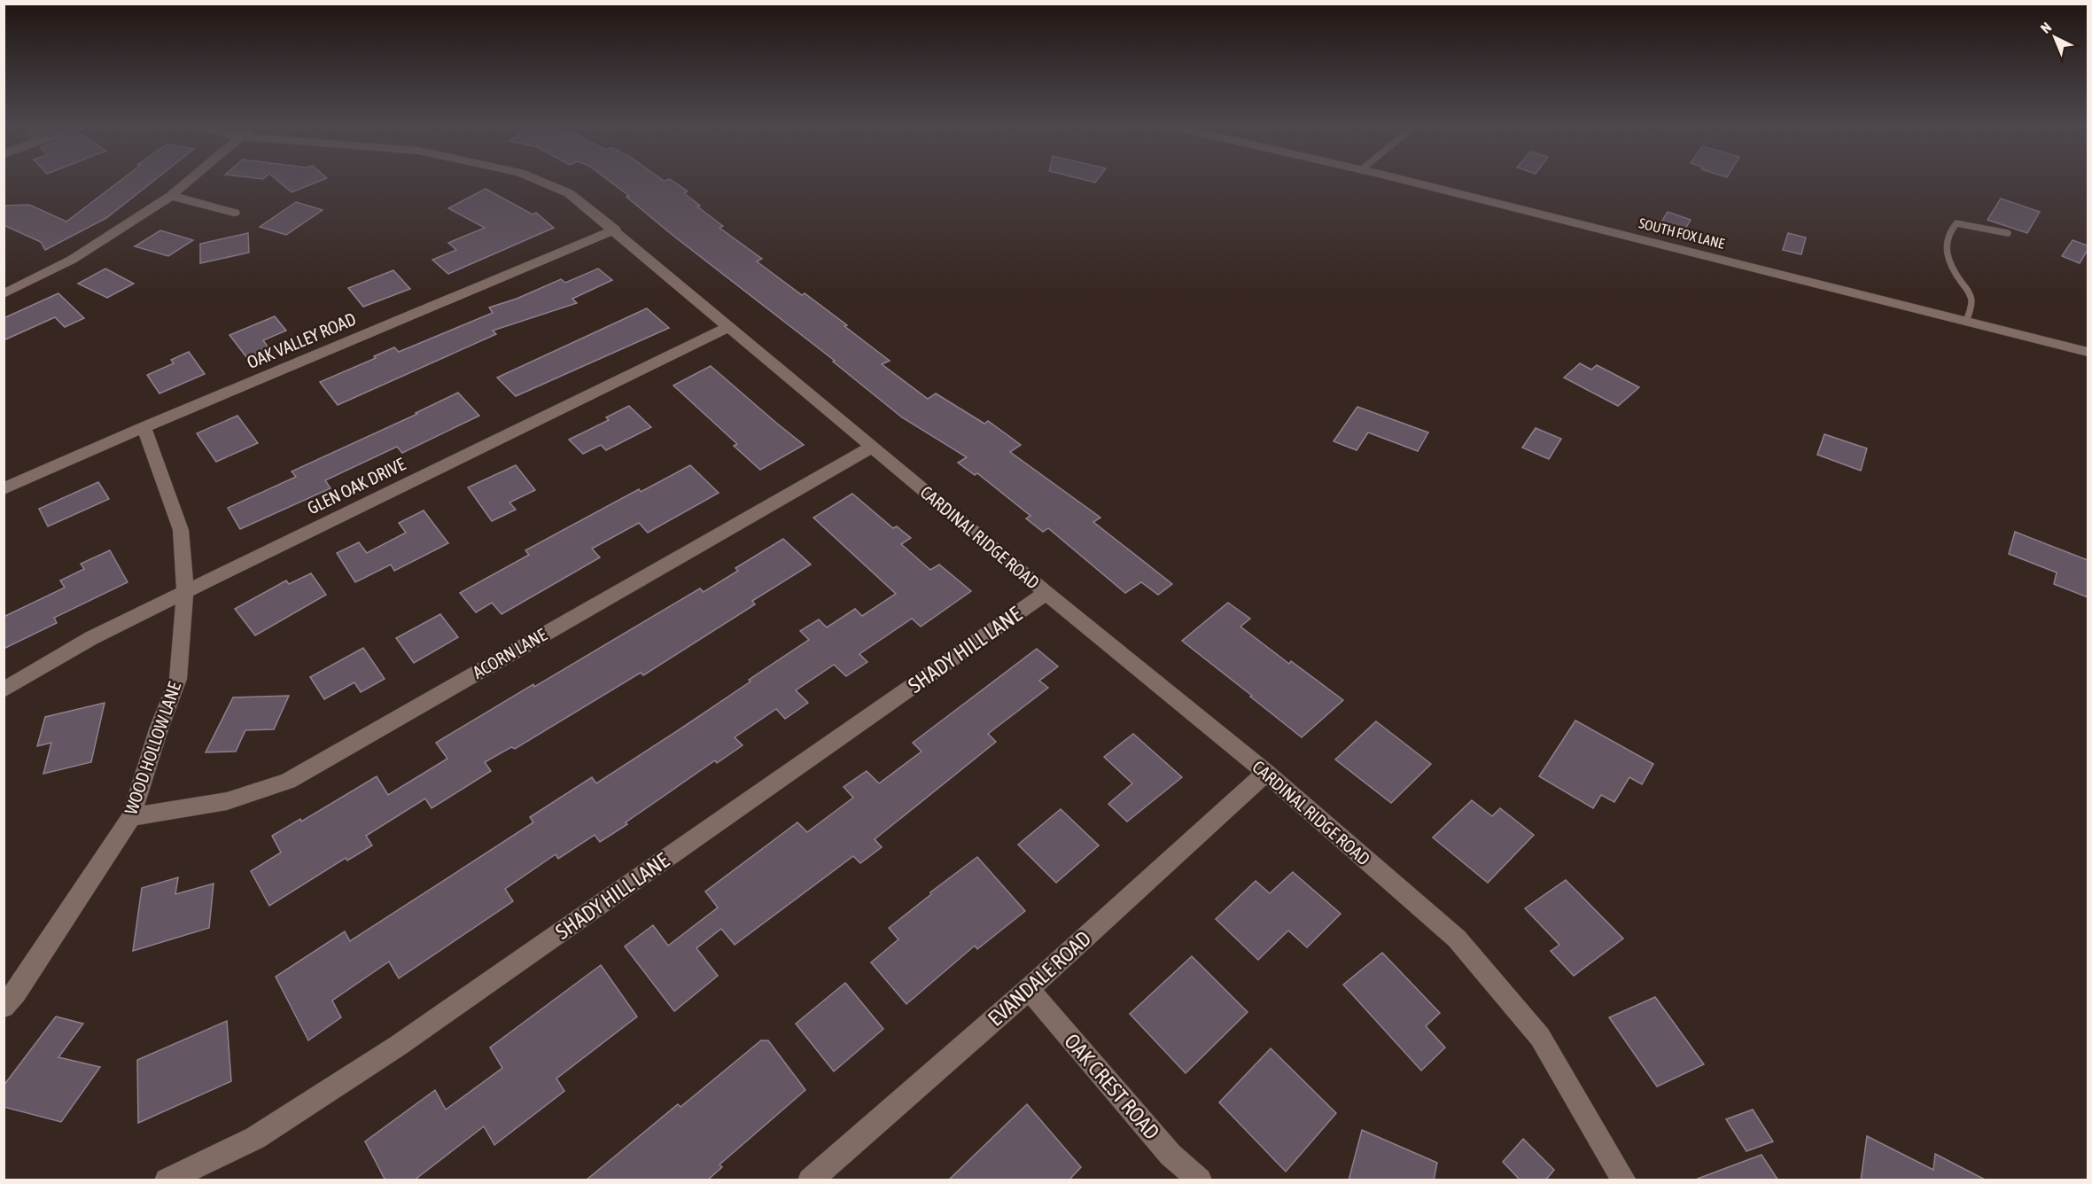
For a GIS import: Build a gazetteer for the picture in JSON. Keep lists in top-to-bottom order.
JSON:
{
  "streets": {
    "street": [
      "SOUTH FOX LANE",
      "OAK VALLEY ROAD",
      "GLEN OAK DRIVE",
      "CARDINAL RIDGE ROAD",
      "SHADY HILL LANE",
      "ACORN LANE",
      "WOOD HOLLOW LANE",
      "EVANDALE ROAD",
      "OAK CREST ROAD"
    ]
  },
  "crossings": [
    ["OAK VALLEY ROAD", "CARDINAL RIDGE ROAD"],
    ["OAK VALLEY ROAD", "WOOD HOLLOW LANE"],
    ["GLEN OAK DRIVE", "CARDINAL RIDGE ROAD"],
    ["GLEN OAK DRIVE", "WOOD HOLLOW LANE"],
    ["CARDINAL RIDGE ROAD", "SHADY HILL LANE"],
    ["CARDINAL RIDGE ROAD", "ACORN LANE"],
    ["CARDINAL RIDGE ROAD", "EVANDALE ROAD"],
    ["ACORN LANE", "WOOD HOLLOW LANE"],
    ["EVANDALE ROAD", "OAK CREST ROAD"]
  ],
  "north": "top left"
}
